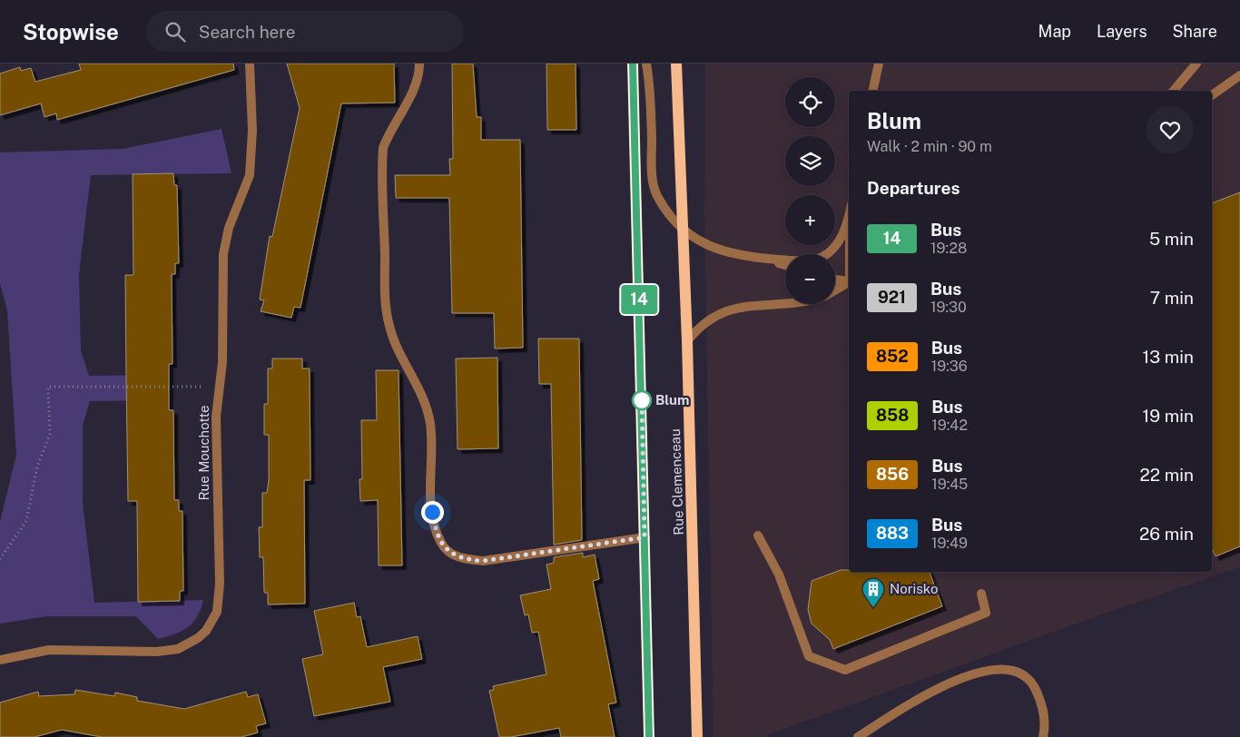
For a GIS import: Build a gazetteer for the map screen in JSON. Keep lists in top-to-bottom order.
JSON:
{
  "streets": {
    "main road": ["Rue Clemenceau"],
    "street": ["Rue Mouchotte"]
  },
  "places": {
    "other": ["Blum"],
    "building": ["Norisko"]
  },
  "lines": ["bus line 14"],
  "page": {
    "header": "Stopwise",
    "search": "Search here",
    "nav": ["Map", "Layers", "Share"],
    "on_map": "14",
    "map_buttons": ["+", "−"],
    "heading": [
      ["Blum", "Walk · 2 min · 90 m"],
      "Departures"
    ],
    "list": [
      {
        "mark": "14",
        "name": "Bus",
        "note": "19:28",
        "value": "5 min"
      },
      {
        "mark": "921",
        "name": "Bus",
        "note": "19:30",
        "value": "7 min"
      },
      {
        "mark": "852",
        "name": "Bus",
        "note": "19:36",
        "value": "13 min"
      },
      {
        "mark": "858",
        "name": "Bus",
        "note": "19:42",
        "value": "19 min"
      },
      {
        "mark": "856",
        "name": "Bus",
        "note": "19:45",
        "value": "22 min"
      },
      {
        "mark": "883",
        "name": "Bus",
        "note": "19:49",
        "value": "26 min"
      }
    ]
  }
}
